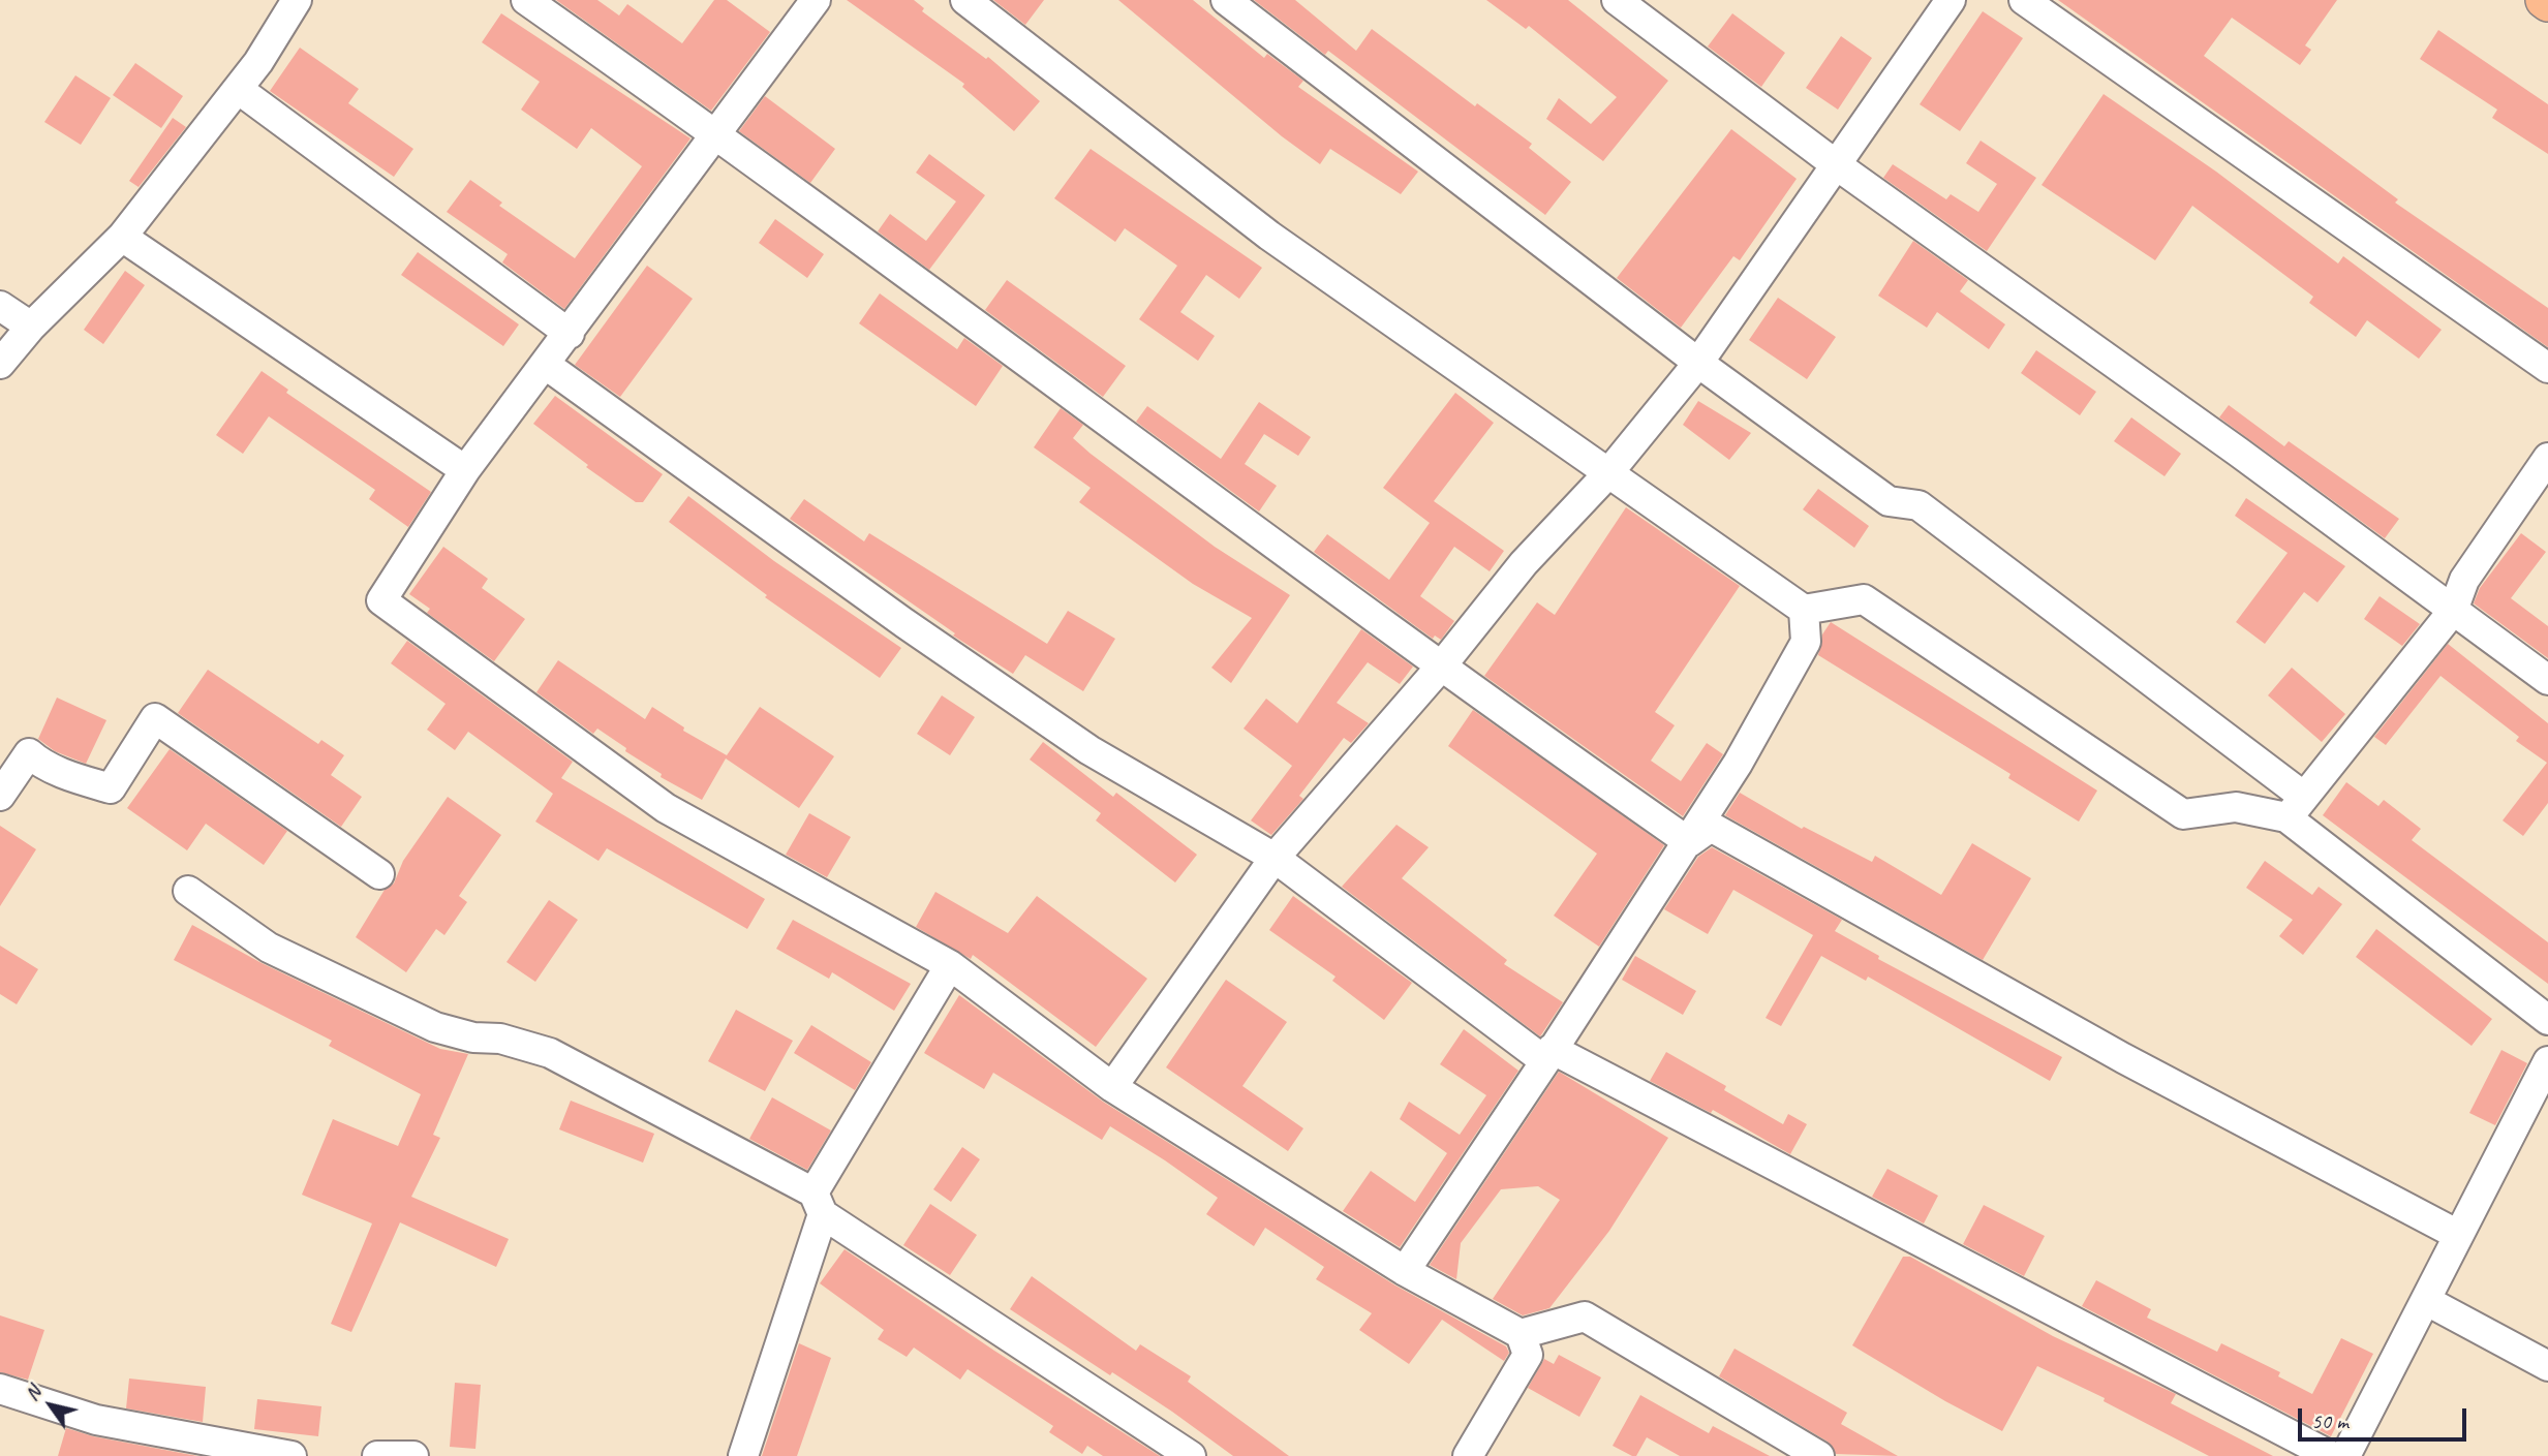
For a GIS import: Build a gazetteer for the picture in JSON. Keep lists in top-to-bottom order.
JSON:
{
  "scale_bar": "50 m",
  "north": "top left"
}
